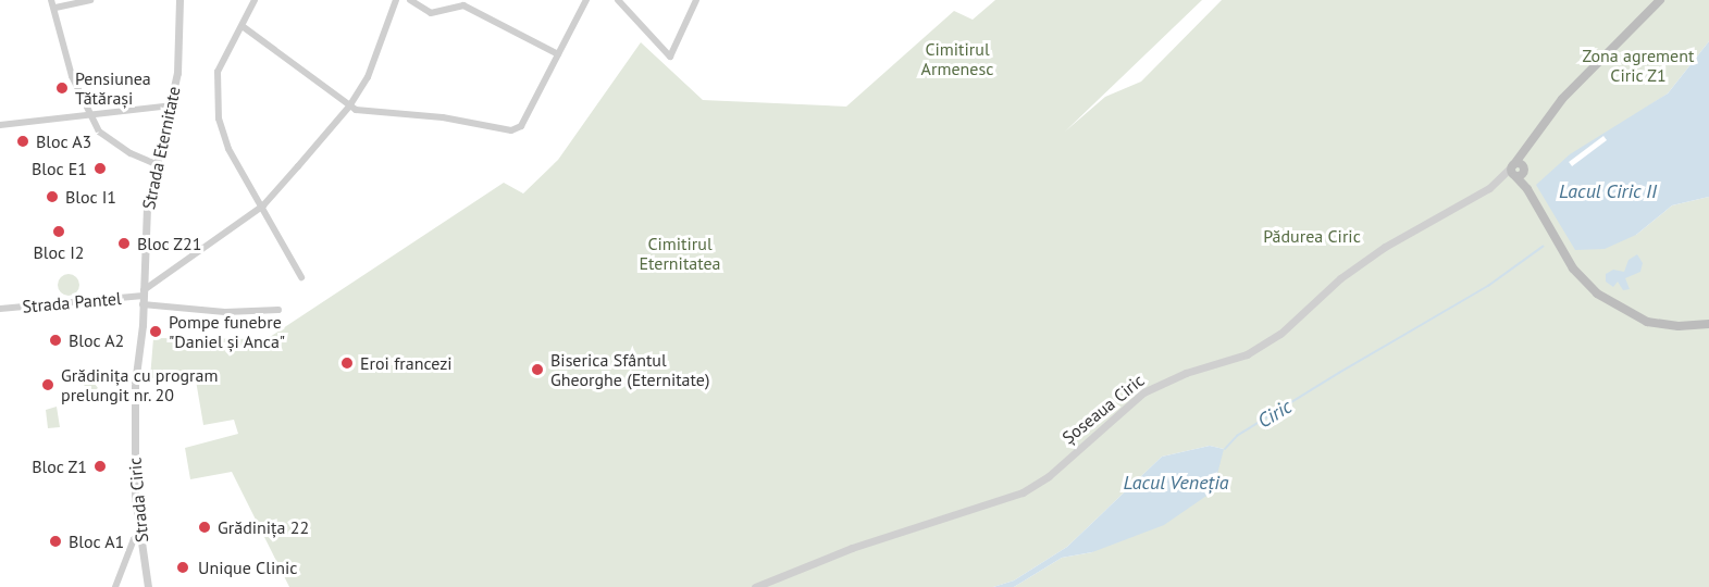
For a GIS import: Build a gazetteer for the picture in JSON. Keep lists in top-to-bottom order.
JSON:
{
  "streets": {
    "street": [
      "Strada Eternitate",
      "Strada Pantel",
      "Șoseaua Ciric",
      "Strada Ciric"
    ]
  },
  "crossings": [
    ["Strada Eternitate", "Strada Pantel"],
    ["Strada Eternitate", "Strada Ciric"]
  ],
  "water": ["Lacul Ciric II", "Ciric", "Lacul Veneția"],
  "parks": [
    "Cimitirul Armenesc",
    "Zona agrement Ciric Z1",
    "Pădurea Ciric",
    "Cimitirul Eternitatea"
  ],
  "places": [
    "Pensiunea Tătărași",
    "Bloc A3",
    "Bloc E1",
    "Bloc I1",
    "Bloc I2",
    "Bloc Z21",
    "Pompe funebre \"Daniel și Anca\"",
    "Bloc A2",
    "Eroi francezi",
    "Biserica Sfântul Gheorghe (Eternitate)",
    "Grădinița cu program prelungit nr. 20",
    "Bloc Z1",
    "Grădinița 22",
    "Bloc A1",
    "Unique Clinic"
  ]
}
